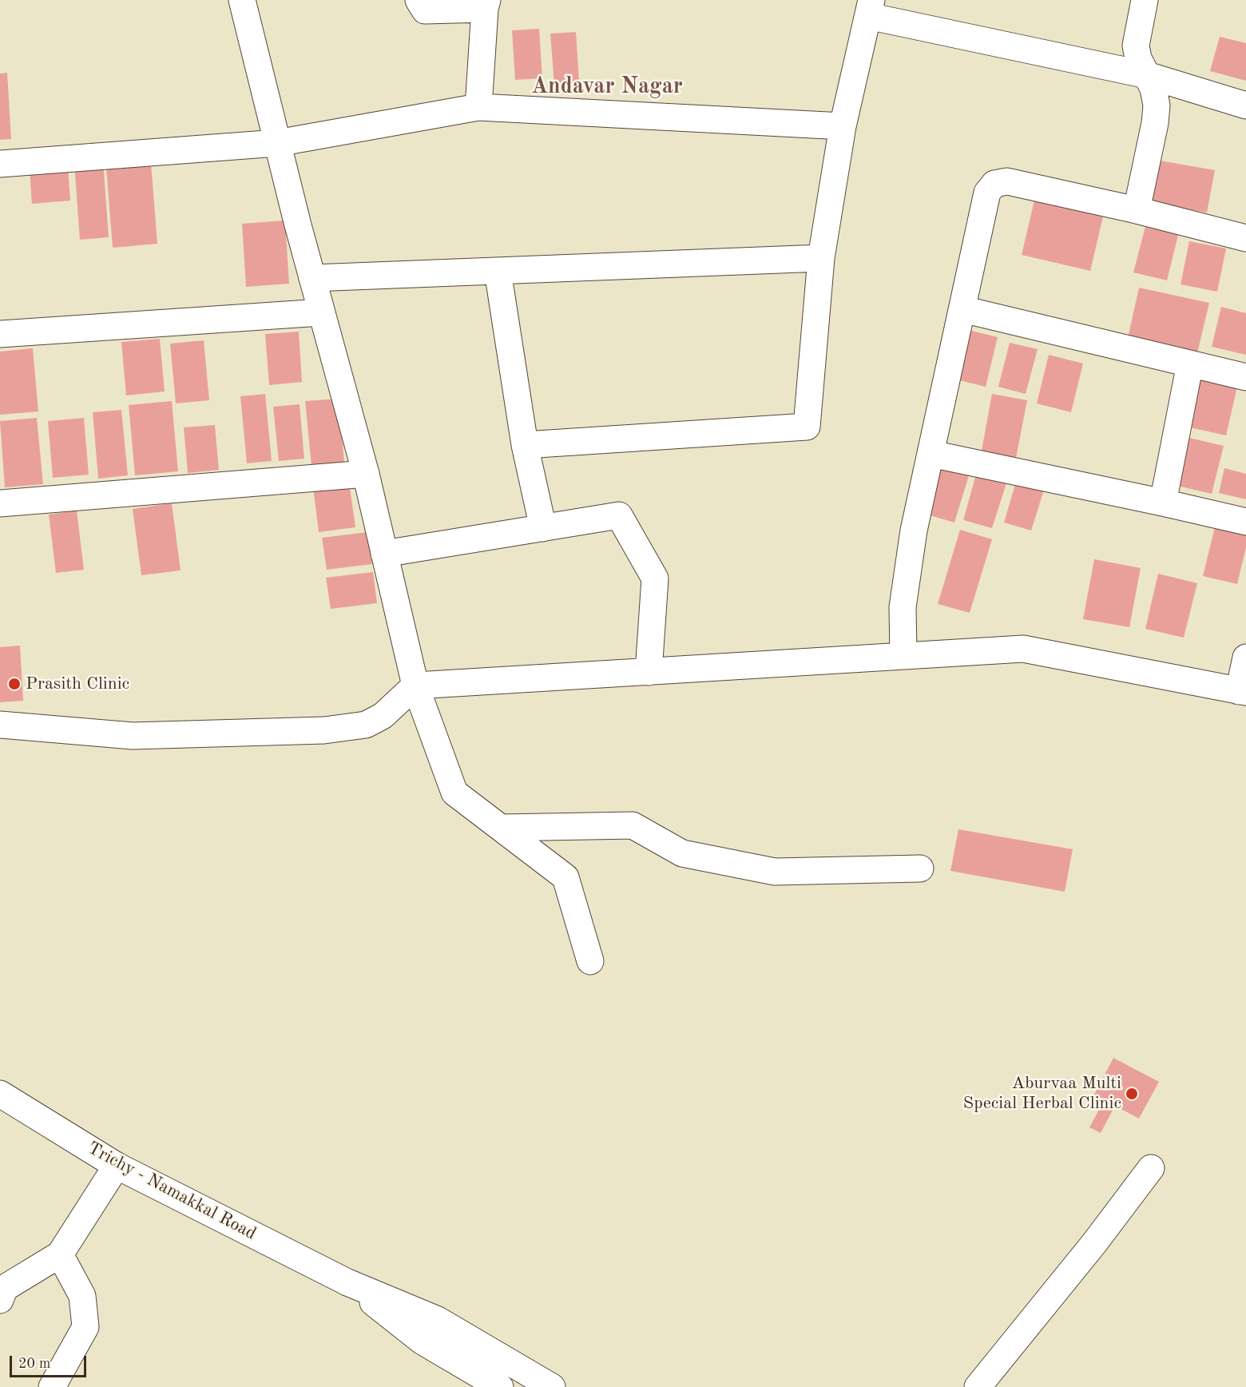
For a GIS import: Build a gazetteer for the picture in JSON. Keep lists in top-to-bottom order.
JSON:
{
  "streets": {
    "main road": ["Trichy - Namakkal Road"]
  },
  "districts": ["Andavar Nagar"],
  "places": ["Prasith Clinic", "Aburvaa Multi Special Herbal Clinic"],
  "scale_bar": "20 m"
}
